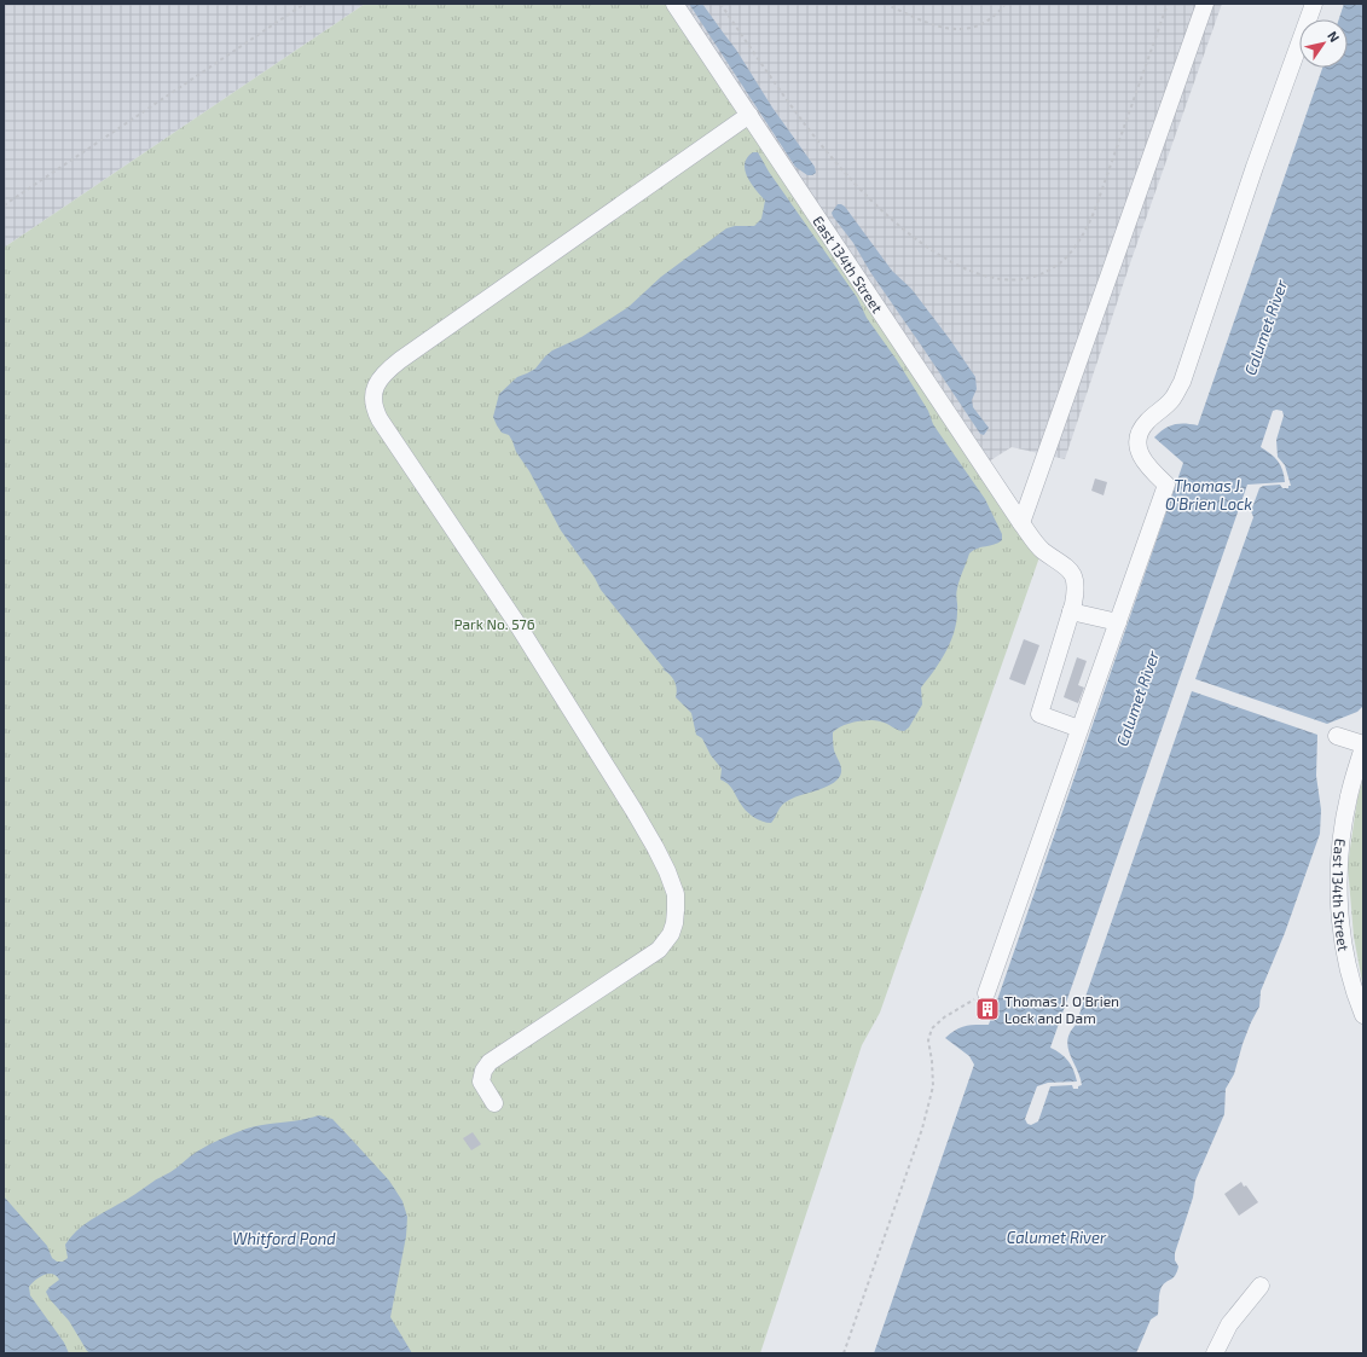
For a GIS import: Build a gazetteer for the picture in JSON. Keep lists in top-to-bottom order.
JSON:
{
  "streets": {
    "lane": ["East 134th Street"]
  },
  "water": ["Calumet River", "Thomas J. O'Brien Lock", "Whitford Pond"],
  "parks": ["Park No. 576"],
  "places": {
    "building": ["Thomas J. O'Brien Lock and Dam"]
  },
  "north": "top right"
}
